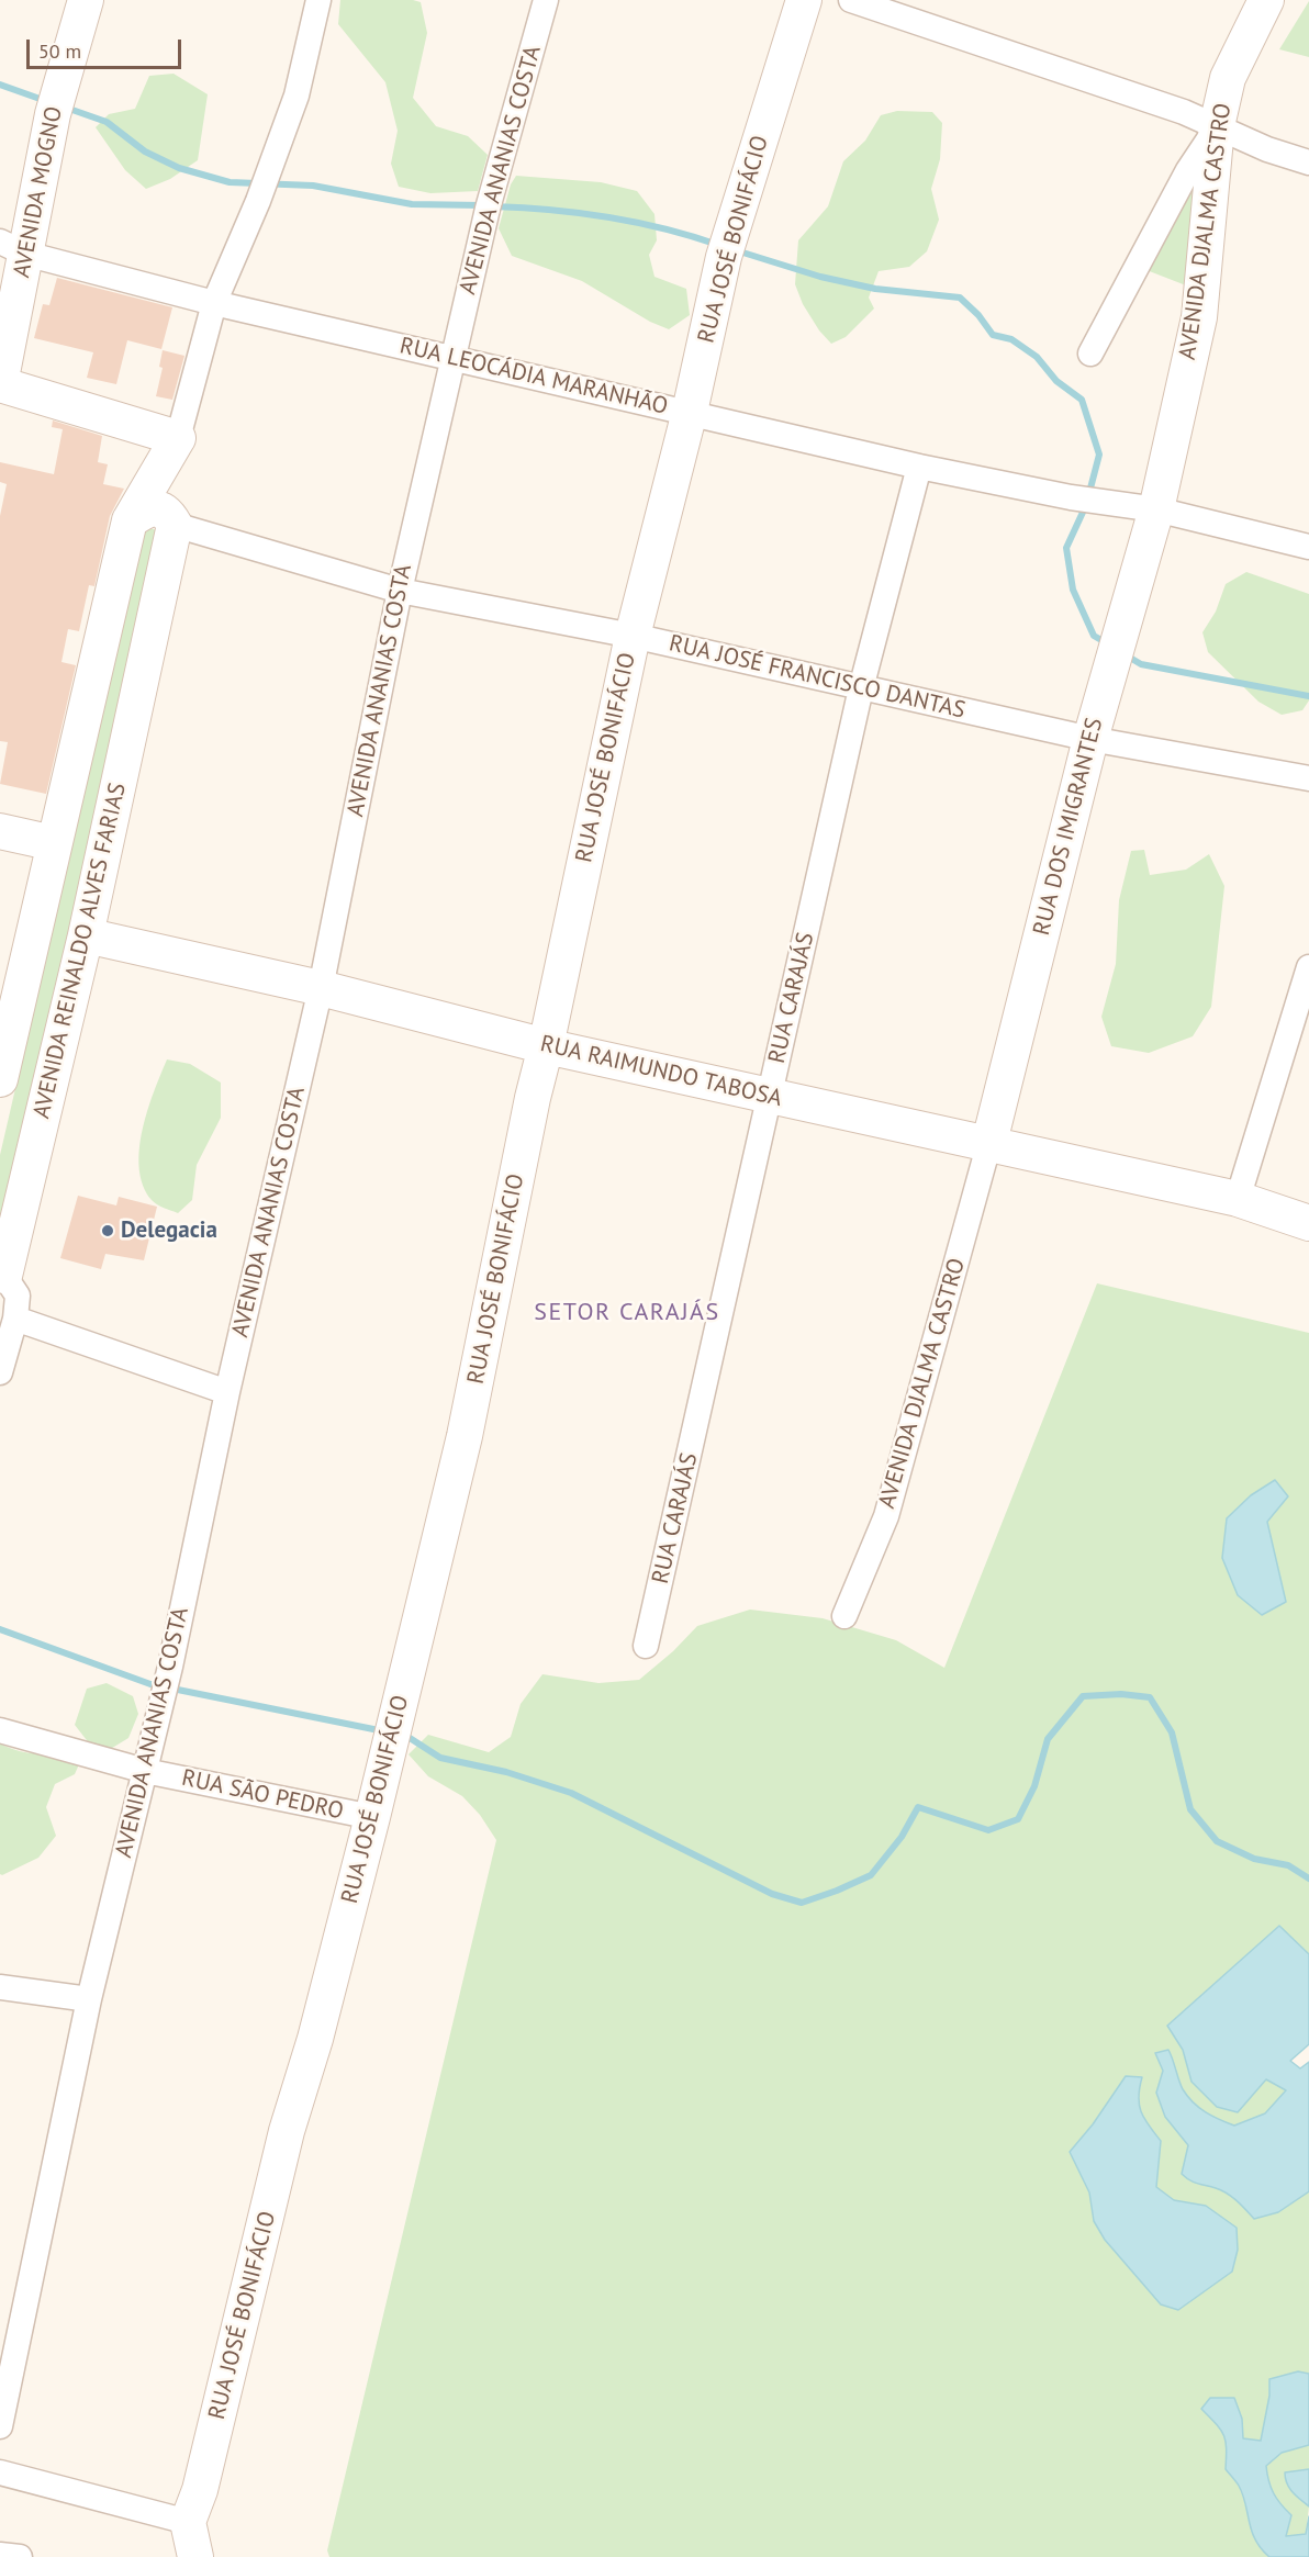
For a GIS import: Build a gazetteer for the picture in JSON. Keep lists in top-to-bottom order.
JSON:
{
  "streets": {
    "street": [
      "AVENIDA ANANIAS COSTA",
      "AVENIDA MOGNO",
      "AVENIDA DJALMA CASTRO",
      "RUA JOSÉ BONIFÁCIO",
      "RUA LEOCÁDIA MARANHÃO",
      "RUA JOSÉ FRANCISCO DANTAS",
      "RUA DOS IMIGRANTES",
      "AVENIDA REINALDO ALVES FARIAS",
      "RUA CARAJÁS",
      "RUA RAIMUNDO TABOSA",
      "RUA SÃO PEDRO"
    ]
  },
  "crossings": [
    ["AVENIDA ANANIAS COSTA", "RUA LEOCÁDIA MARANHÃO"],
    ["AVENIDA ANANIAS COSTA", "RUA JOSÉ FRANCISCO DANTAS"],
    ["AVENIDA ANANIAS COSTA", "RUA RAIMUNDO TABOSA"],
    ["AVENIDA ANANIAS COSTA", "RUA SÃO PEDRO"],
    ["AVENIDA MOGNO", "RUA LEOCÁDIA MARANHÃO"],
    ["AVENIDA DJALMA CASTRO", "RUA LEOCÁDIA MARANHÃO"],
    ["AVENIDA DJALMA CASTRO", "RUA DOS IMIGRANTES"],
    ["AVENIDA DJALMA CASTRO", "RUA RAIMUNDO TABOSA"],
    ["RUA JOSÉ BONIFÁCIO", "RUA LEOCÁDIA MARANHÃO"],
    ["RUA JOSÉ BONIFÁCIO", "RUA JOSÉ FRANCISCO DANTAS"],
    ["RUA JOSÉ BONIFÁCIO", "RUA RAIMUNDO TABOSA"],
    ["RUA JOSÉ BONIFÁCIO", "RUA SÃO PEDRO"],
    ["RUA LEOCÁDIA MARANHÃO", "RUA DOS IMIGRANTES"],
    ["RUA LEOCÁDIA MARANHÃO", "AVENIDA REINALDO ALVES FARIAS"],
    ["RUA LEOCÁDIA MARANHÃO", "RUA CARAJÁS"],
    ["RUA JOSÉ FRANCISCO DANTAS", "RUA DOS IMIGRANTES"],
    ["RUA JOSÉ FRANCISCO DANTAS", "AVENIDA REINALDO ALVES FARIAS"],
    ["RUA JOSÉ FRANCISCO DANTAS", "RUA CARAJÁS"],
    ["RUA DOS IMIGRANTES", "RUA RAIMUNDO TABOSA"],
    ["AVENIDA REINALDO ALVES FARIAS", "RUA RAIMUNDO TABOSA"],
    ["RUA CARAJÁS", "RUA RAIMUNDO TABOSA"]
  ],
  "districts": ["SETOR CARAJÁS"],
  "places": ["Delegacia"],
  "scale_bar": "50 m"
}
